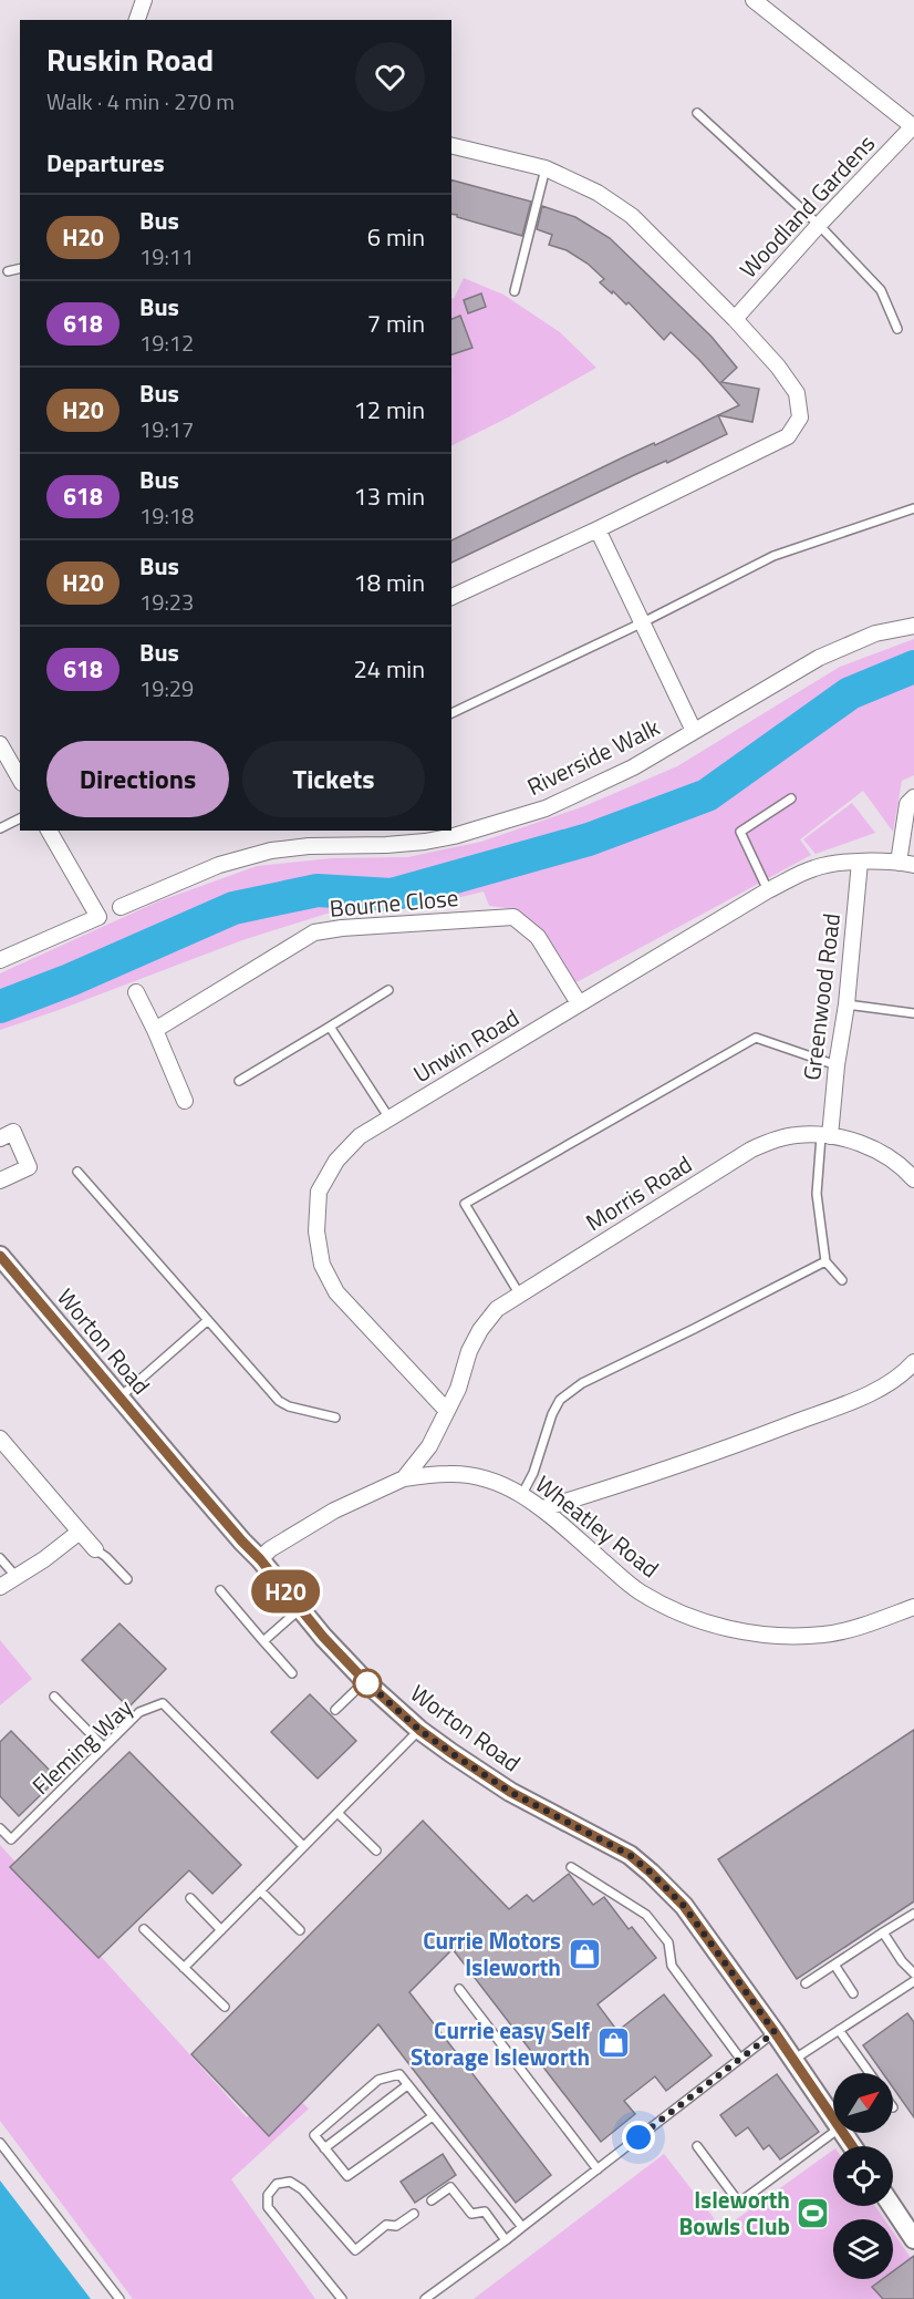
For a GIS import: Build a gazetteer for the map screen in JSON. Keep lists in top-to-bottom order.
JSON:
{
  "streets": {
    "street": [
      "Woodland Gardens",
      "Riverside Walk",
      "Bourne Close",
      "Greenwood Road",
      "Unwin Road",
      "Morris Road",
      "Worton Road",
      "Wheatley Road"
    ],
    "lane": ["Fleming Way"]
  },
  "crossings": [
    ["Bourne Close", "Unwin Road"],
    ["Greenwood Road", "Unwin Road"],
    ["Greenwood Road", "Morris Road"],
    ["Unwin Road", "Morris Road"],
    ["Morris Road", "Wheatley Road"]
  ],
  "places": {
    "shop": ["Currie Motors Isleworth", "Currie easy Self Storage Isleworth"],
    "sports": ["Isleworth Bowls Club"]
  },
  "lines": ["bus line H20"],
  "north": "top right",
  "page": {
    "on_map": "H20",
    "heading": [
      ["Ruskin Road", "Walk · 4 min · 270 m"],
      "Departures"
    ],
    "list": [
      {
        "mark": "H20",
        "name": "Bus",
        "note": "19:11",
        "value": "6 min"
      },
      {
        "mark": "618",
        "name": "Bus",
        "note": "19:12",
        "value": "7 min"
      },
      {
        "mark": "H20",
        "name": "Bus",
        "note": "19:17",
        "value": "12 min"
      },
      {
        "mark": "618",
        "name": "Bus",
        "note": "19:18",
        "value": "13 min"
      },
      {
        "mark": "H20",
        "name": "Bus",
        "note": "19:23",
        "value": "18 min"
      },
      {
        "mark": "618",
        "name": "Bus",
        "note": "19:29",
        "value": "24 min"
      }
    ],
    "buttons": ["Directions", "Tickets"]
  }
}
